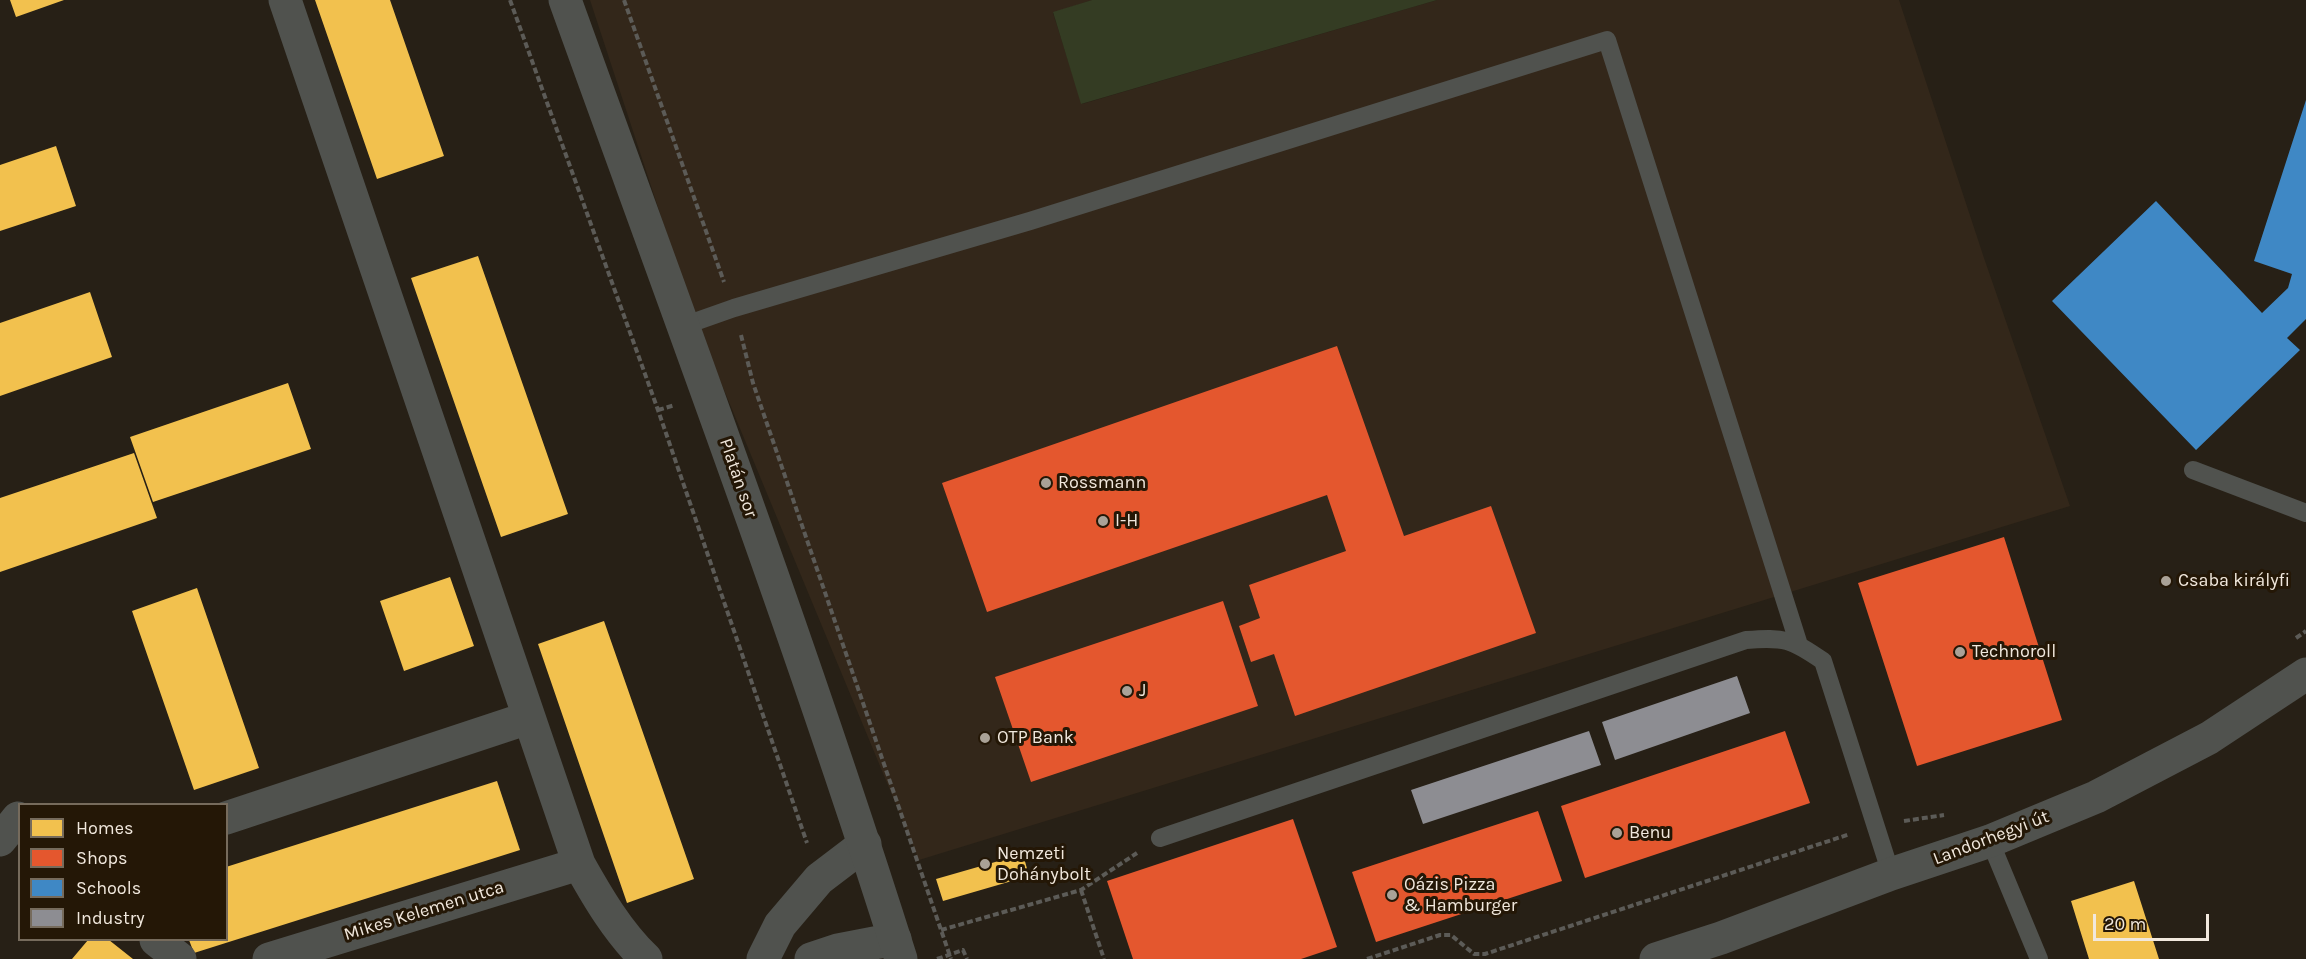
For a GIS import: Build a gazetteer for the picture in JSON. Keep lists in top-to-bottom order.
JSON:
{
  "streets": {
    "street": ["Platán sor", "Landorhegyi út", "Mikes Kelemen utca"]
  },
  "places": [
    "Rossmann",
    "I-H",
    "Csaba királyfi",
    "Technoroll",
    "J",
    "OTP Bank",
    "Benu",
    "Nemzeti Dohánybolt",
    "Oázis Pizza & Hamburger"
  ],
  "legend": [
    "Homes",
    "Shops",
    "Schools",
    "Industry"
  ],
  "scale_bar": "20 m"
}
